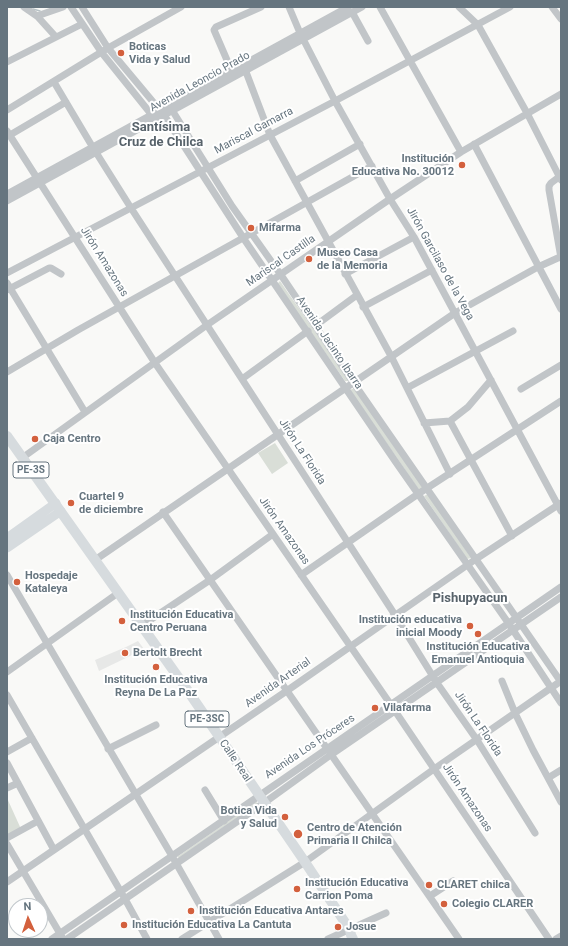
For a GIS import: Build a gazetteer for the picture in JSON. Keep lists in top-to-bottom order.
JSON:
{
  "streets": {
    "highway": ["PE-3S", "PE-3SC", "Calle Real"],
    "street": [
      "Avenida Leoncio Prado",
      "Mariscal Gamarra",
      "Mariscal Castilla",
      "Jirón Amazonas",
      "Jirón Garcilaso de la Vega",
      "Avenida Jacinto Ibarra",
      "Jirón La Florida",
      "Avenida Arterial",
      "Avenida Los Próceres"
    ]
  },
  "crossings": [
    ["Avenida Leoncio Prado", "Jirón Amazonas"],
    ["Avenida Leoncio Prado", "Jirón Garcilaso de la Vega"],
    ["Avenida Leoncio Prado", "Avenida Jacinto Ibarra"],
    ["Avenida Leoncio Prado", "Jirón La Florida"],
    ["Mariscal Gamarra", "Jirón Amazonas"],
    ["Mariscal Gamarra", "Jirón Garcilaso de la Vega"],
    ["Mariscal Gamarra", "Avenida Jacinto Ibarra"],
    ["Mariscal Gamarra", "Jirón La Florida"],
    ["Mariscal Castilla", "Jirón Amazonas"],
    ["Mariscal Castilla", "Jirón Garcilaso de la Vega"],
    ["Mariscal Castilla", "Avenida Jacinto Ibarra"],
    ["Mariscal Castilla", "Jirón La Florida"],
    ["Mariscal Castilla", "Calle Real"],
    ["Jirón Amazonas", "Avenida Arterial"],
    ["Jirón Amazonas", "Avenida Los Próceres"],
    ["Jirón Garcilaso de la Vega", "Avenida Arterial"],
    ["Avenida Jacinto Ibarra", "Avenida Arterial"],
    ["Avenida Jacinto Ibarra", "Avenida Los Próceres"],
    ["Jirón La Florida", "Avenida Arterial"],
    ["Jirón La Florida", "Avenida Los Próceres"],
    ["Avenida Arterial", "Calle Real"],
    ["Avenida Los Próceres", "Calle Real"]
  ],
  "districts": ["Santísima Cruz de Chilca", "Pishupyacun"],
  "places": [
    "Boticas Vida y Salud",
    "Institución Educativa No. 30012",
    "Mifarma",
    "Museo Casa de la Memoria",
    "Caja Centro",
    "Cuartel 9 de diciembre",
    "Hospedaje Kataleya",
    "Institución Educativa Centro Peruana",
    "Institución educativa inicial Moody",
    "Institución Educativa Emanuel Antioquia",
    "Bertolt Brecht",
    "Institución Educativa Reyna De La Paz",
    "Vilafarma",
    "Botica Vida y Salud",
    "Centro de Atención Primaria II Chilca",
    "CLARET chilca",
    "Institución Educativa Carrion Poma",
    "Colegio CLARER",
    "Institución Educativa Antares",
    "Institución Educativa La Cantuta",
    "Josue"
  ],
  "north": "top"
}
